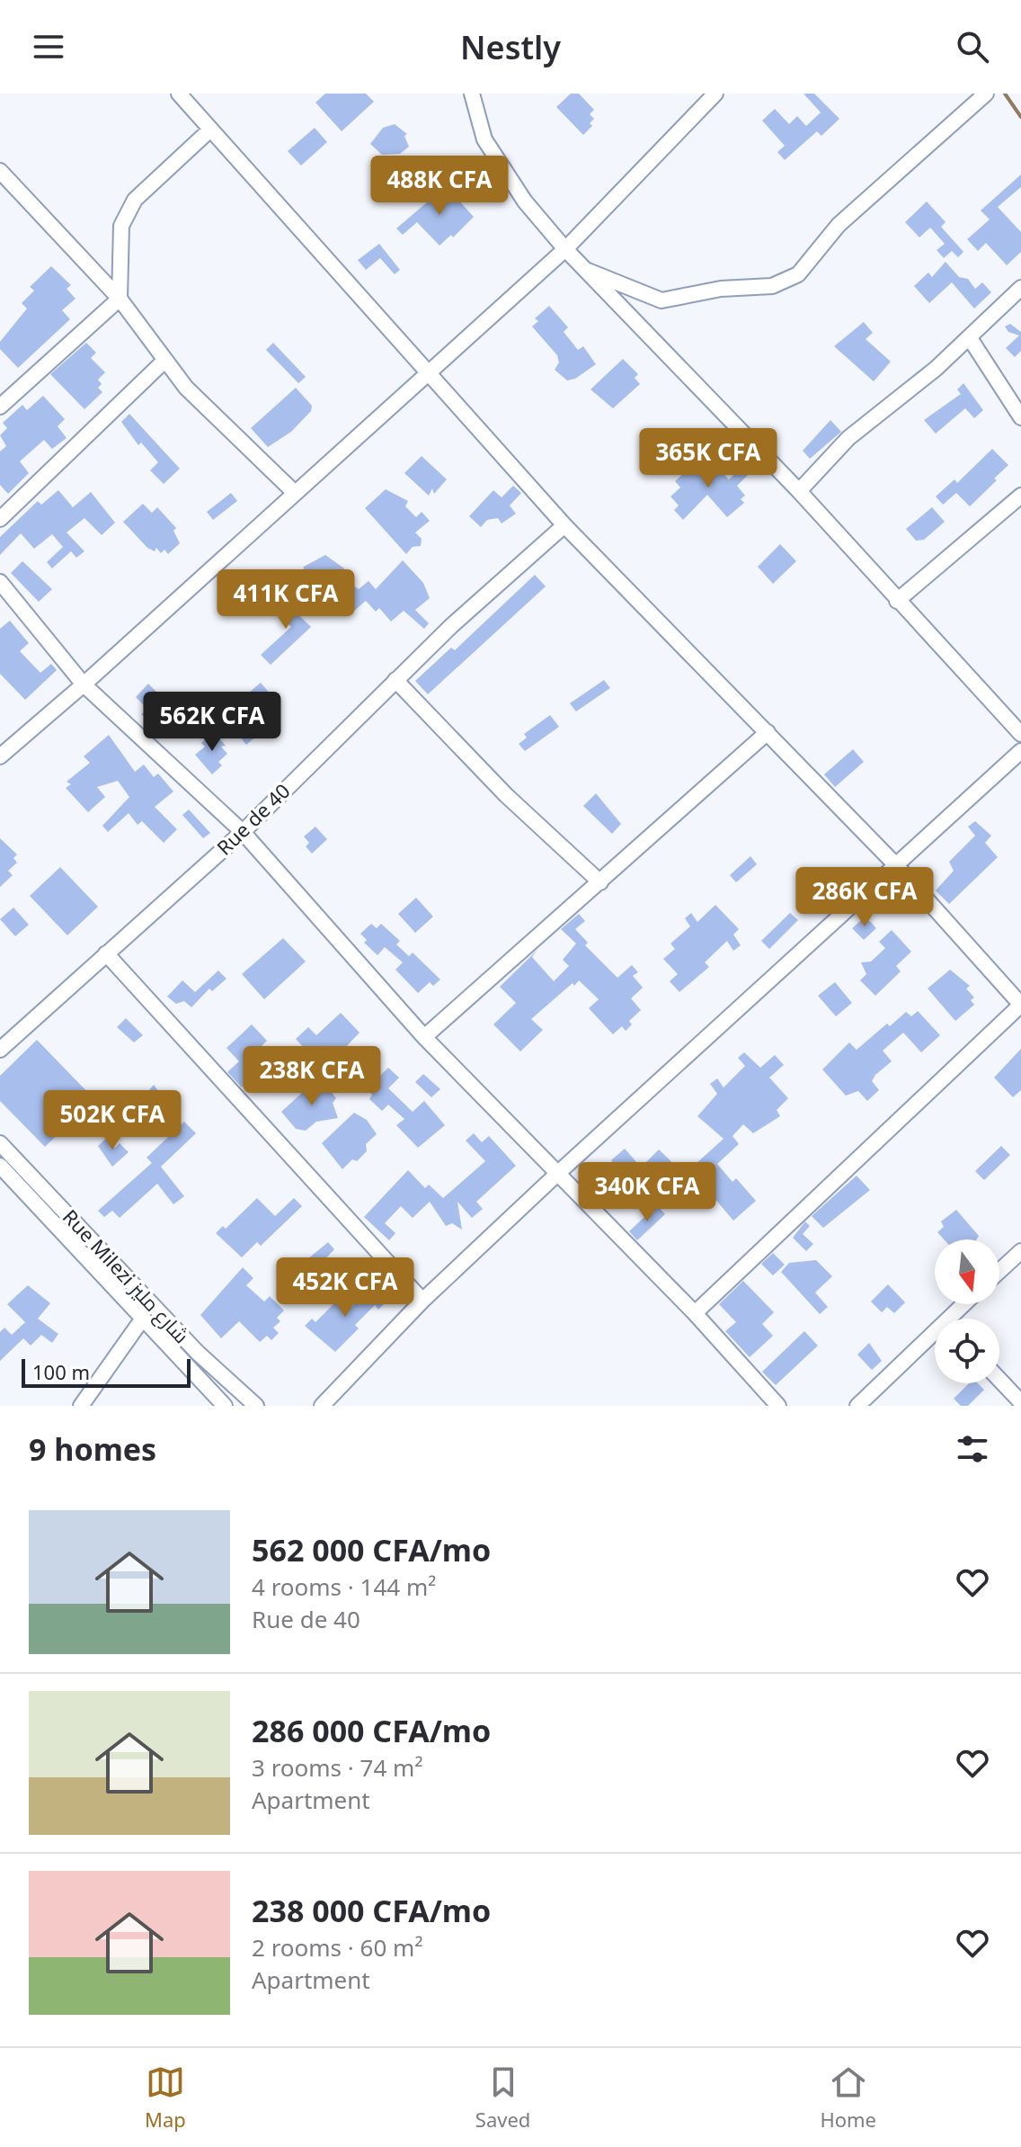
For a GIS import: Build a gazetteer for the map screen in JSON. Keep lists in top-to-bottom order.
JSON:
{
  "streets": {
    "street": ["Rue de 40", "Rue Milezi شارع مليز"]
  },
  "scale_bar": "100 m",
  "north": "bottom",
  "page": {
    "header": "Nestly",
    "price": [
      "488K CFA",
      "365K CFA",
      "411K CFA",
      "562K CFA",
      "286K CFA",
      "238K CFA",
      "502K CFA",
      "340K CFA",
      "452K CFA"
    ],
    "scale": "100 m",
    "heading": "9 homes",
    "list": [
      {
        "name": "562 000 CFA/mo",
        "note": "4 rooms · 144 m² · Rue de 40"
      },
      {
        "name": "286 000 CFA/mo",
        "note": "3 rooms · 74 m² · Apartment"
      },
      {
        "name": "238 000 CFA/mo",
        "note": "2 rooms · 60 m² · Apartment"
      }
    ],
    "tabs": ["Map", "Saved", "Home"]
  }
}
